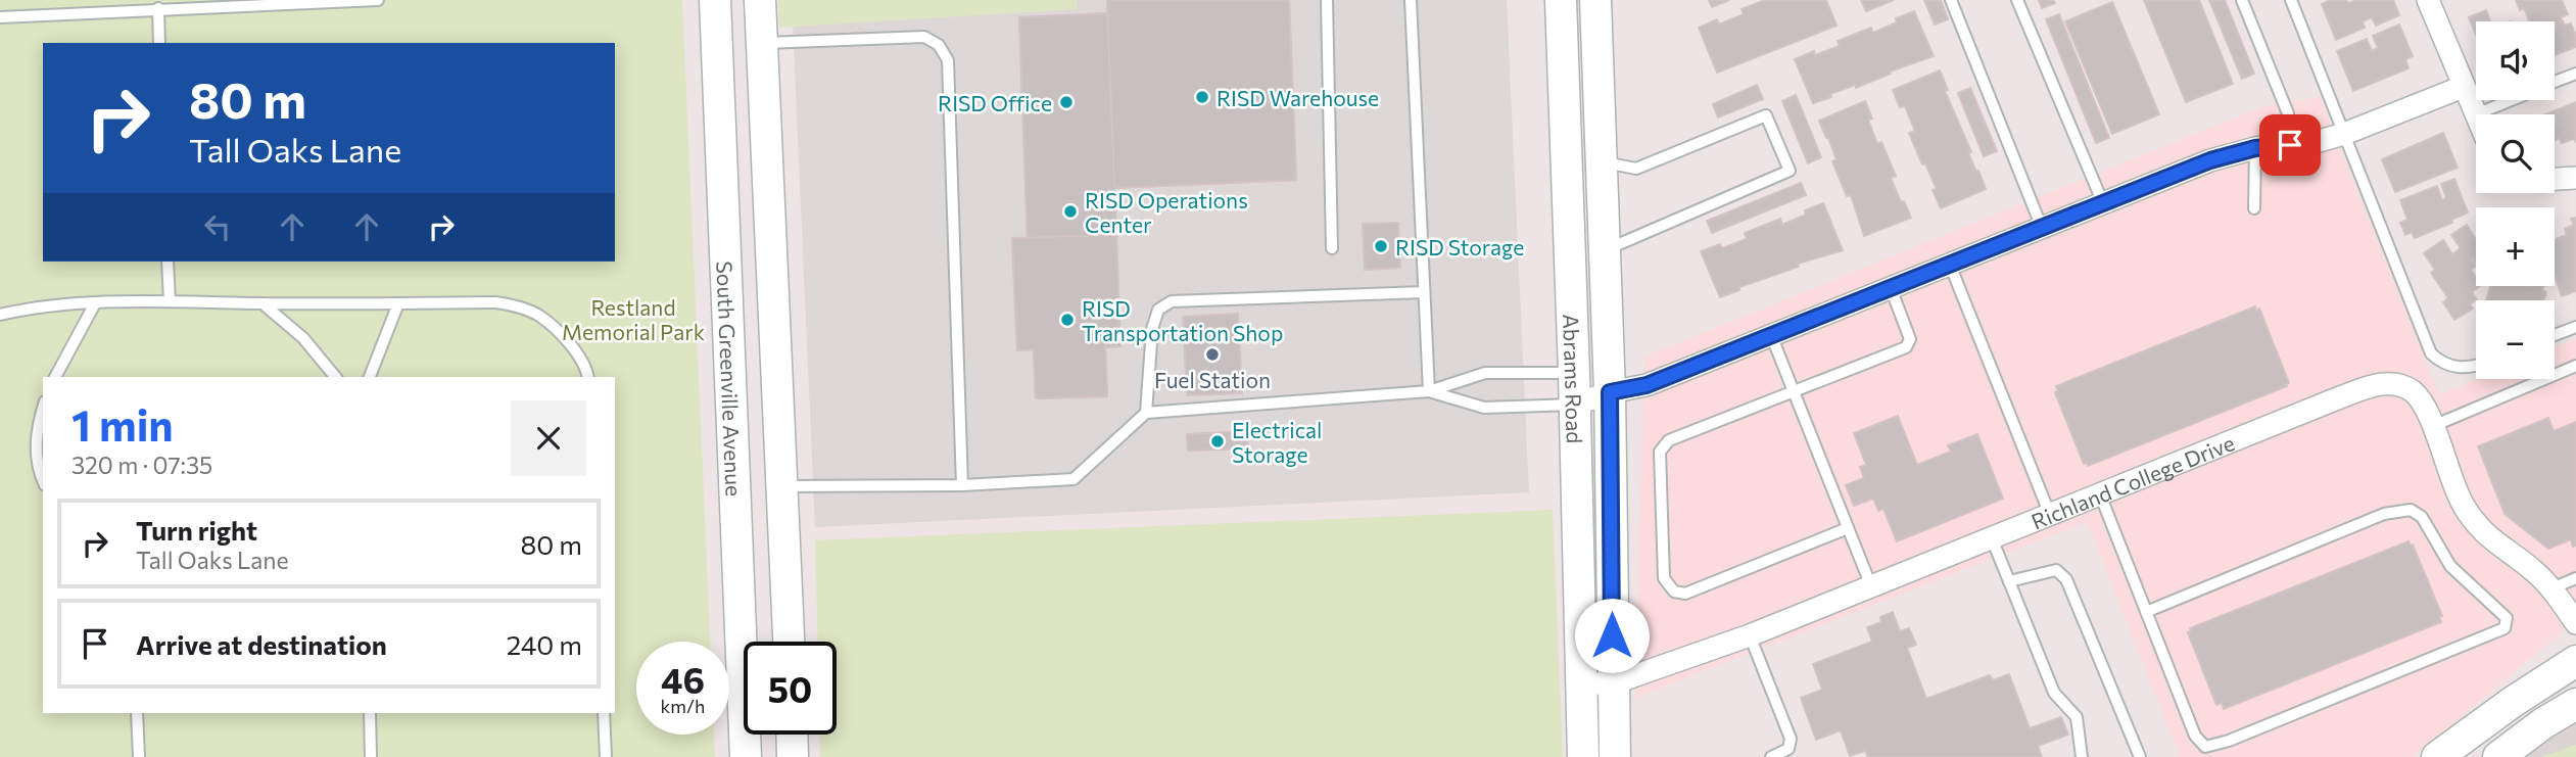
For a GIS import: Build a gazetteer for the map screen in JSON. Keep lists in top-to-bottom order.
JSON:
{
  "streets": {
    "main road": ["Abrams Road", "South Greenville Avenue"],
    "street": ["Richland College Drive"]
  },
  "crossings": [
    ["Abrams Road", "Richland College Drive"]
  ],
  "parks": ["Restland Memorial Park"],
  "places": [
    "RISD Warehouse",
    "RISD Office",
    "RISD Operations Center",
    "RISD Storage",
    "RISD Transportation Shop",
    "Fuel Station",
    "Electrical Storage"
  ],
  "page": {
    "map_buttons": ["+", "−"],
    "turn": ["80 m", "Tall Oaks Lane"],
    "heading": ["1 min", "320 m · 07:35"],
    "list": [
      {
        "name": "Turn right",
        "note": "Tall Oaks Lane",
        "value": "80 m"
      },
      {
        "name": "Arrive at destination",
        "value": "240 m"
      }
    ],
    "speed": "46 km/h",
    "limit": "50"
  }
}
